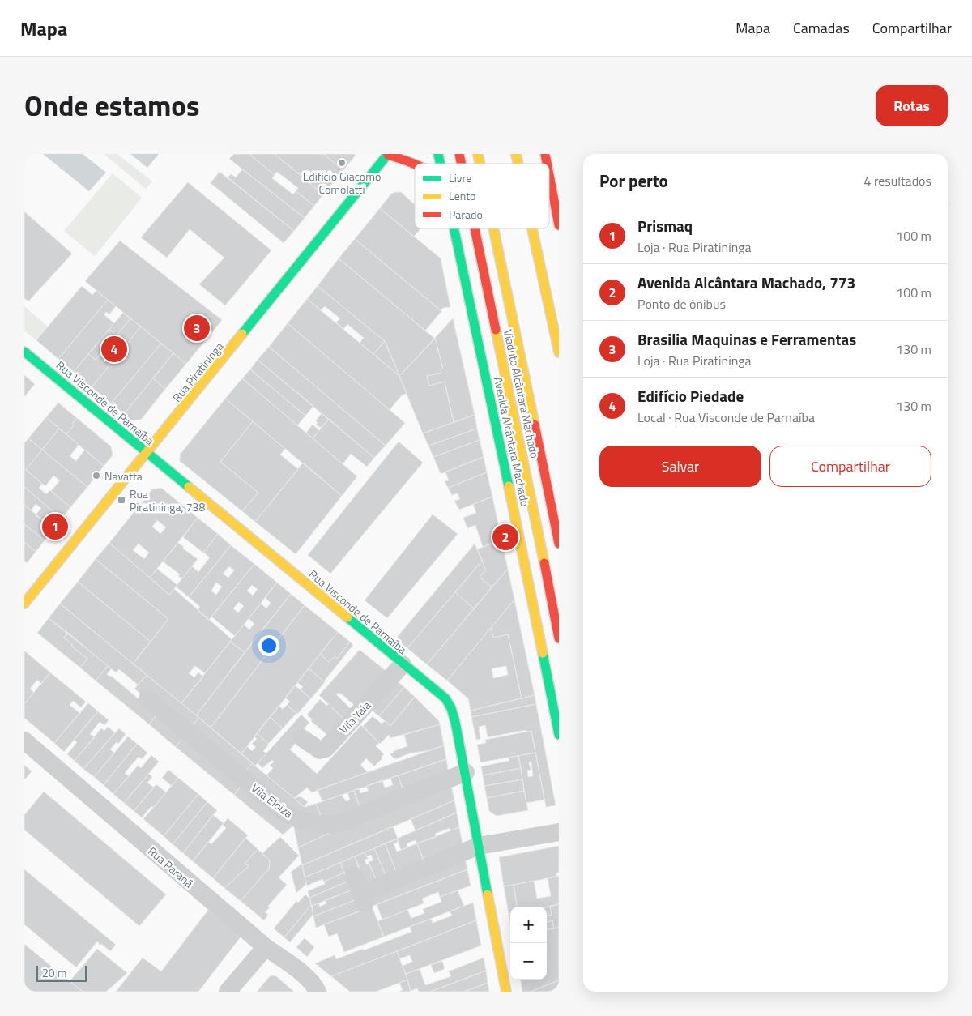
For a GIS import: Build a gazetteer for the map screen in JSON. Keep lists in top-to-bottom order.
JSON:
{
  "streets": {
    "main road": [
      "Rua Piratininga",
      "Viaduto Alcântara Machado",
      "Rua Visconde de Parnaíba",
      "Avenida Alcântara Machado"
    ],
    "street": ["Vila Yaia", "Vila Eloiza", "Rua Paraná"]
  },
  "crossings": [
    ["Rua Piratininga", "Rua Visconde de Parnaíba"],
    ["Rua Visconde de Parnaíba", "Vila Yaia"],
    ["Rua Visconde de Parnaíba", "Vila Eloiza"]
  ],
  "places": {
    "other": ["Edifício Giacomo Comolatti", "Navatta"],
    "transit": ["Rua Piratininga, 738"]
  },
  "legend": ["Livre", "Lento", "Parado"],
  "scale_bar": "20 m",
  "page": {
    "header": "Mapa",
    "nav": ["Mapa", "Camadas", "Compartilhar"],
    "title": "Onde estamos",
    "buttons": [
      "Rotas",
      ["Salvar", "Compartilhar"]
    ],
    "heading": ["Por perto", "4 resultados"],
    "list": [
      {
        "mark": "1",
        "name": "Prismaq",
        "note": "Loja · Rua Piratininga",
        "value": "100 m"
      },
      {
        "mark": "2",
        "name": "Avenida Alcântara Machado, 773",
        "note": "Ponto de ônibus",
        "value": "100 m"
      },
      {
        "mark": "3",
        "name": "Brasilia Maquinas e Ferramentas",
        "note": "Loja · Rua Piratininga",
        "value": "130 m"
      },
      {
        "mark": "4",
        "name": "Edifício Piedade",
        "note": "Local · Rua Visconde de Parnaíba",
        "value": "130 m"
      }
    ],
    "pins": [
      "3",
      "4",
      "1",
      "2"
    ],
    "map_buttons": ["+", "−"],
    "scale": "20 m"
  }
}
